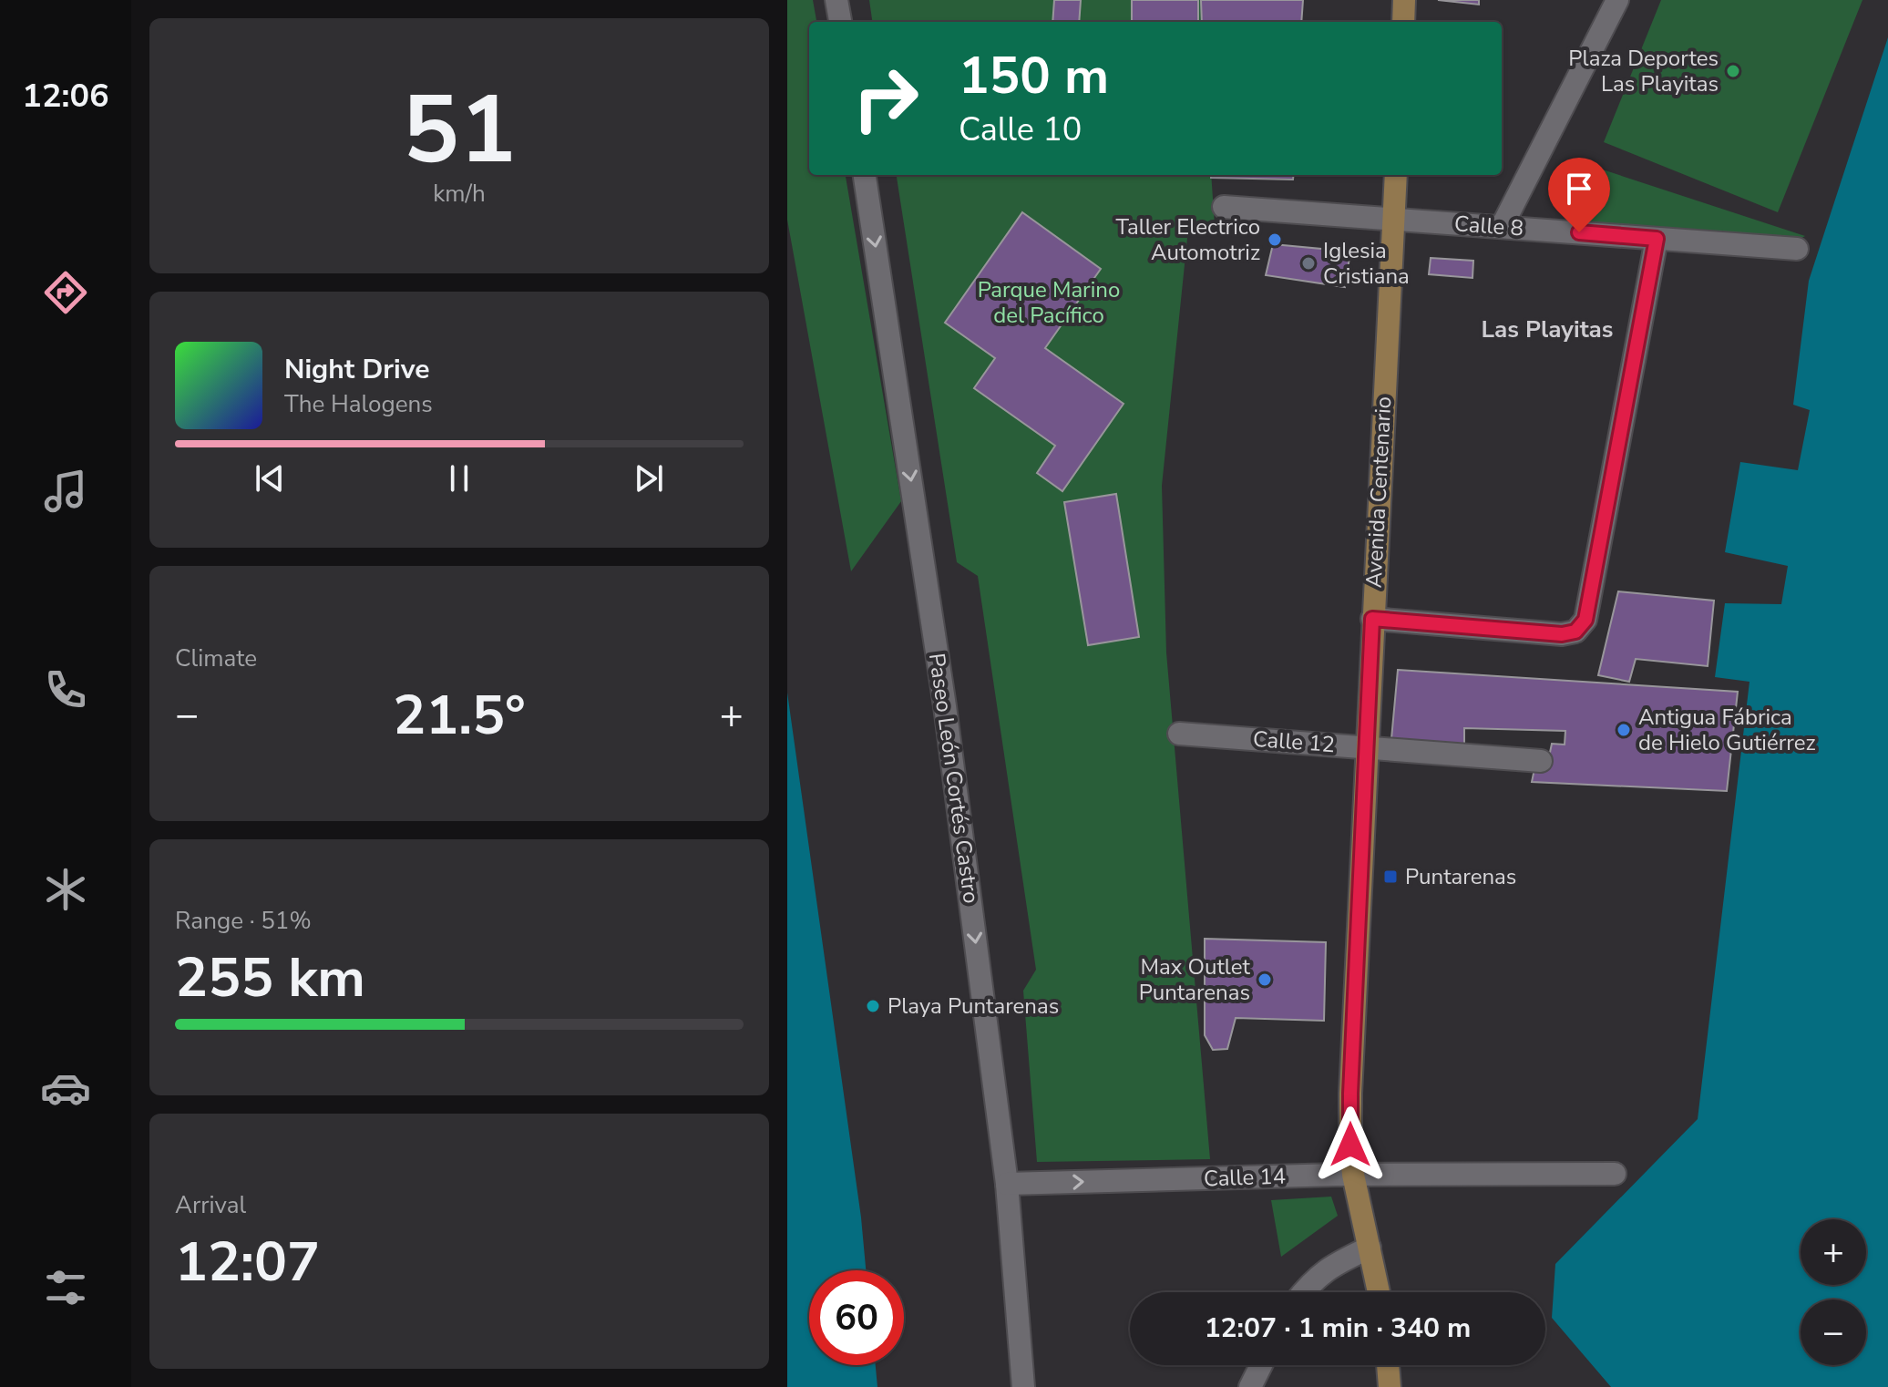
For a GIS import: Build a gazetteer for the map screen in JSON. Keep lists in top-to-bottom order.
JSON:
{
  "streets": {
    "main road": ["Avenida Centenario"],
    "street": [
      "Calle 8",
      "Calle 12",
      "Paseo León Cortés Castro",
      "Calle 14"
    ]
  },
  "crossings": [
    ["Calle 8", "Avenida Centenario"],
    ["Avenida Centenario", "Calle 12"],
    ["Avenida Centenario", "Calle 14"],
    ["Paseo León Cortés Castro", "Calle 14"]
  ],
  "one_way": ["Paseo León Cortés Castro", "Calle 14"],
  "districts": ["Las Playitas"],
  "parks": ["Parque Marino del Pacífico"],
  "places": {
    "other": [
      "Plaza Deportes Las Playitas",
      "Taller Electrico Automotriz",
      "Iglesia Cristiana",
      "Antigua Fábrica de Hielo Gutiérrez",
      "Max Outlet Puntarenas",
      "Playa Puntarenas"
    ],
    "transit": ["Puntarenas"]
  },
  "page": {
    "tabs": "12:06",
    "tile": [
      ["51", "km/h"],
      "Climate",
      ["Range · 51%", "255 km"],
      ["Arrival", "12:07"]
    ],
    "turn": ["150 m", "Calle 10"],
    "song": ["Night Drive", "The Halogens"],
    "heat": ["−", "21.5°", "+"],
    "map_buttons": ["+", "−"],
    "limit": "60",
    "trip": "12:07 · 1 min · 340 m"
  }
}
